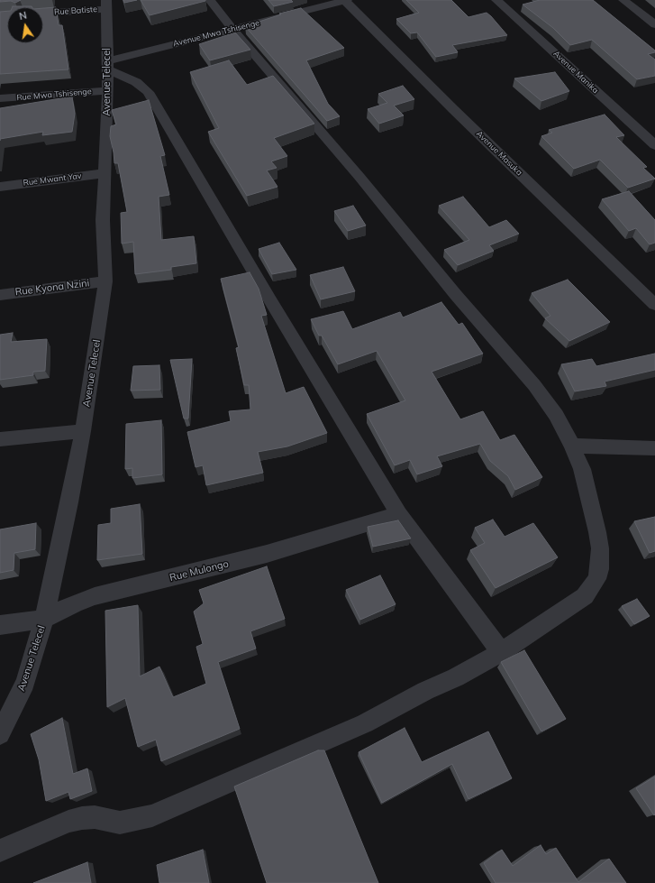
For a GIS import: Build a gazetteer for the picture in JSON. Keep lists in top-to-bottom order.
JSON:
{
  "streets": {
    "street": [
      "Rue Batiste",
      "Avenue Mwa Tshisenge",
      "Avenue Manika",
      "Avenue Telecel",
      "Rue Mwa Tshisenge",
      "Avenue Masuka",
      "Rue Mwant Yav",
      "Rue Kyona Nzini",
      "Rue Mulongo"
    ]
  },
  "crossings": [
    ["Rue Batiste", "Avenue Telecel"],
    ["Avenue Mwa Tshisenge", "Avenue Telecel"],
    ["Avenue Mwa Tshisenge", "Avenue Masuka"],
    ["Avenue Telecel", "Rue Mwa Tshisenge"],
    ["Avenue Telecel", "Rue Mwant Yav"],
    ["Avenue Telecel", "Rue Kyona Nzini"],
    ["Avenue Telecel", "Rue Mulongo"]
  ],
  "north": "top"
}
